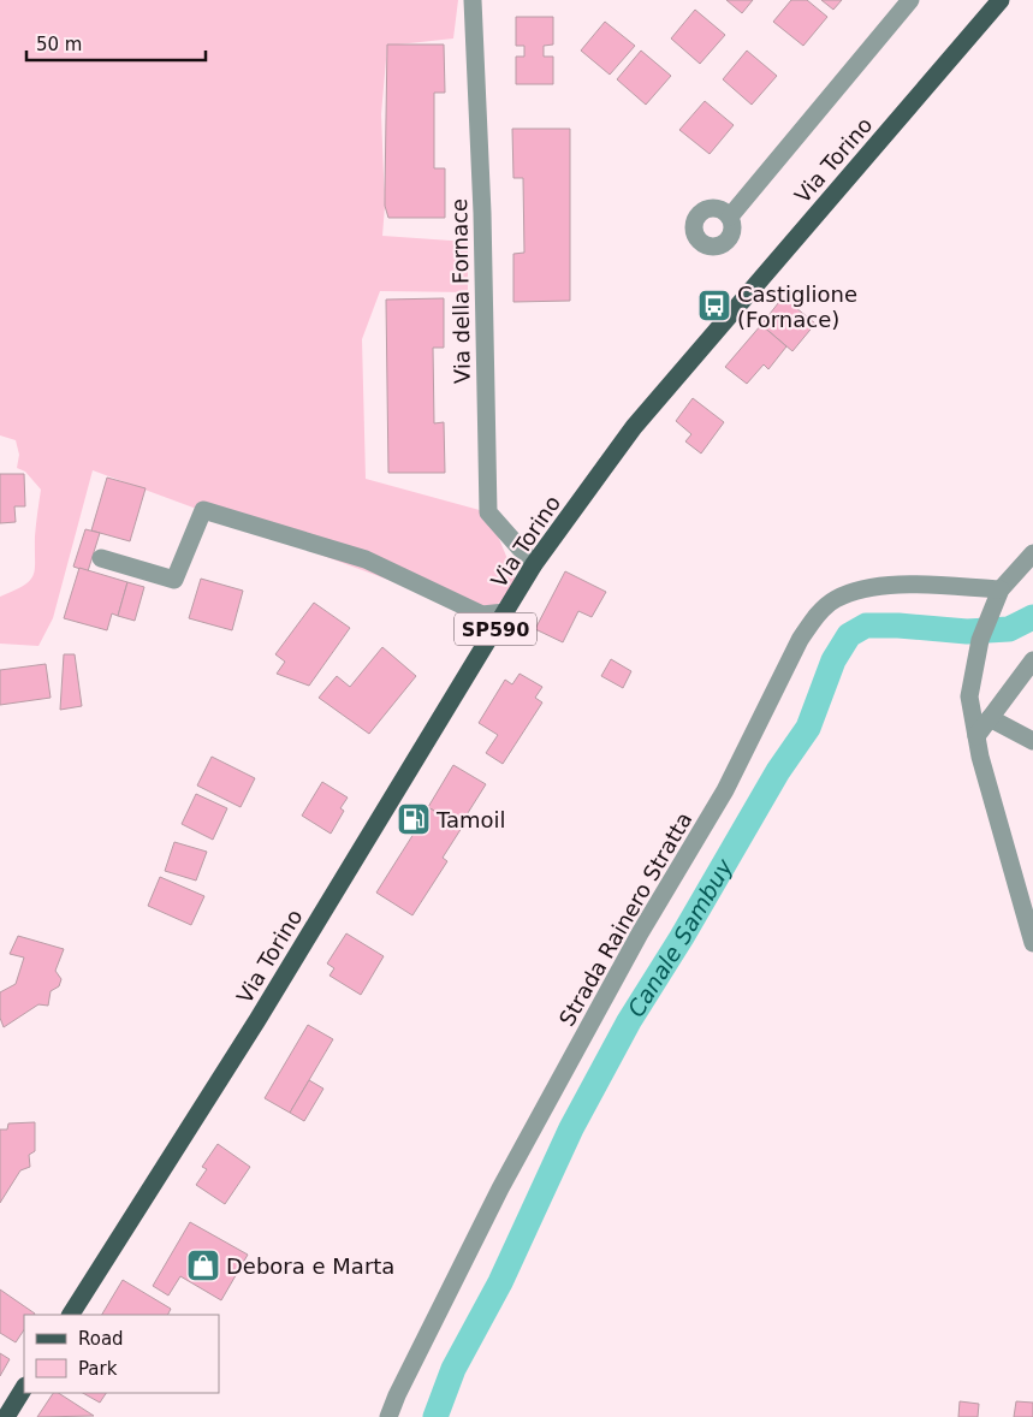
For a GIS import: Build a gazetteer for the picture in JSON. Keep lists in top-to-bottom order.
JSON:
{
  "streets": {
    "main road": ["Via Torino", "SP590"],
    "street": ["Via della Fornace", "Strada Rainero Stratta"]
  },
  "crossings": [
    ["Via Torino", "Via della Fornace"]
  ],
  "water": ["Canale Sambuy"],
  "places": {
    "bus stop": ["Castiglione (Fornace)"],
    "fuel station": ["Tamoil"],
    "shop": ["Debora e Marta"]
  },
  "legend": ["Road", "Park"],
  "scale_bar": "50 m"
}
